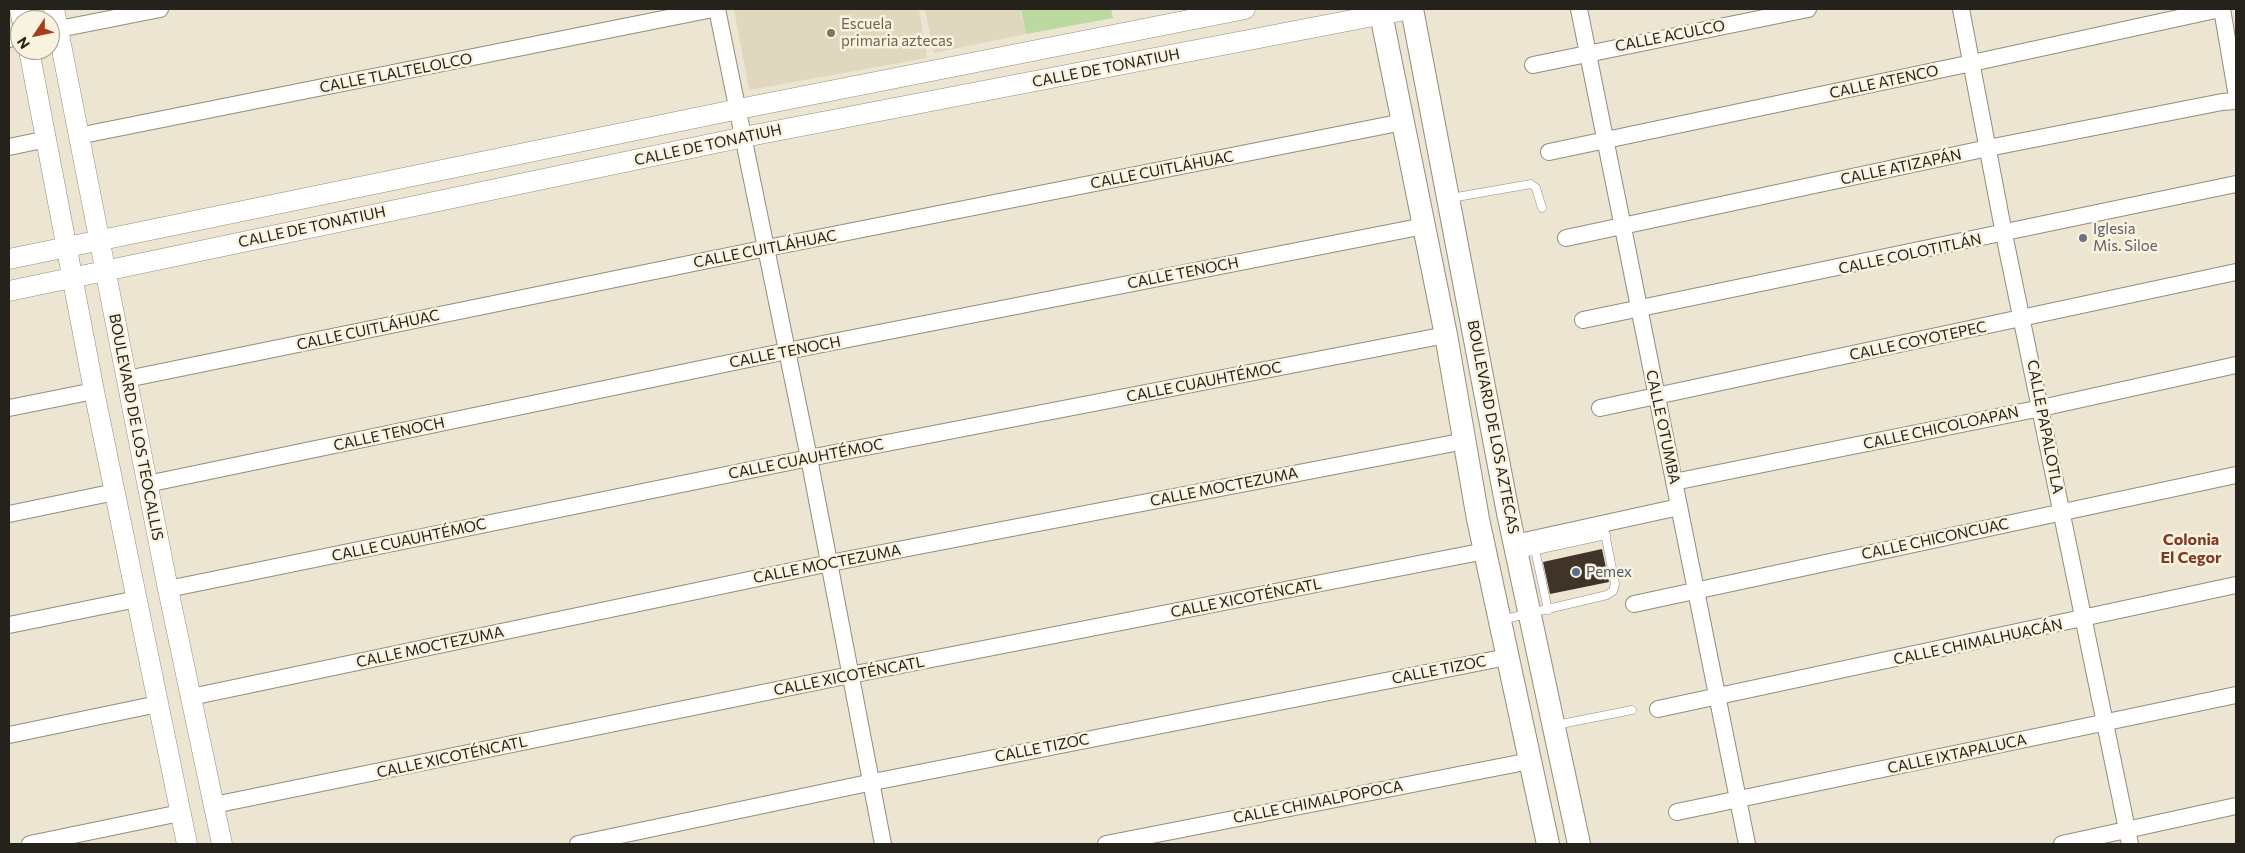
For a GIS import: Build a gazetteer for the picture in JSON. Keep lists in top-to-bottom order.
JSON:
{
  "streets": {
    "main road": ["BOULEVARD DE LOS AZTECAS"],
    "street": [
      "CALLE ACULCO",
      "CALLE DE TONATIUH",
      "CALLE TLALTELOLCO",
      "CALLE ATENCO",
      "CALLE ATIZAPÁN",
      "CALLE CUITLÁHUAC",
      "CALLE COLOTITLÁN",
      "CALLE TENOCH",
      "CALLE COYOTEPEC",
      "CALLE CUAUHTÉMOC",
      "BOULEVARD DE LOS TEOCALLIS",
      "CALLE OTUMBA",
      "CALLE PAPALOTLA",
      "CALLE CHICOLOAPAN",
      "CALLE MOCTEZUMA",
      "CALLE CHICONCUAC",
      "CALLE XICOTÉNCATL",
      "CALLE CHIMALHUACÁN",
      "CALLE TIZOC",
      "CALLE IXTAPALUCA",
      "CALLE CHIMALPOPOCA"
    ]
  },
  "crossings": [
    ["CALLE ACULCO", "CALLE OTUMBA"],
    ["CALLE DE TONATIUH", "BOULEVARD DE LOS TEOCALLIS"],
    ["CALLE DE TONATIUH", "BOULEVARD DE LOS AZTECAS"],
    ["CALLE TLALTELOLCO", "BOULEVARD DE LOS TEOCALLIS"],
    ["CALLE ATENCO", "CALLE OTUMBA"],
    ["CALLE ATENCO", "CALLE PAPALOTLA"],
    ["CALLE ATIZAPÁN", "CALLE OTUMBA"],
    ["CALLE ATIZAPÁN", "CALLE PAPALOTLA"],
    ["CALLE CUITLÁHUAC", "BOULEVARD DE LOS TEOCALLIS"],
    ["CALLE CUITLÁHUAC", "BOULEVARD DE LOS AZTECAS"],
    ["CALLE COLOTITLÁN", "CALLE OTUMBA"],
    ["CALLE COLOTITLÁN", "CALLE PAPALOTLA"],
    ["CALLE TENOCH", "BOULEVARD DE LOS TEOCALLIS"],
    ["CALLE TENOCH", "BOULEVARD DE LOS AZTECAS"],
    ["CALLE COYOTEPEC", "CALLE OTUMBA"],
    ["CALLE COYOTEPEC", "CALLE PAPALOTLA"],
    ["CALLE CUAUHTÉMOC", "BOULEVARD DE LOS TEOCALLIS"],
    ["CALLE CUAUHTÉMOC", "BOULEVARD DE LOS AZTECAS"],
    ["BOULEVARD DE LOS TEOCALLIS", "CALLE MOCTEZUMA"],
    ["BOULEVARD DE LOS TEOCALLIS", "CALLE XICOTÉNCATL"],
    ["BOULEVARD DE LOS AZTECAS", "CALLE MOCTEZUMA"],
    ["BOULEVARD DE LOS AZTECAS", "CALLE XICOTÉNCATL"],
    ["BOULEVARD DE LOS AZTECAS", "CALLE TIZOC"],
    ["BOULEVARD DE LOS AZTECAS", "CALLE CHIMALPOPOCA"],
    ["CALLE OTUMBA", "CALLE CHICOLOAPAN"],
    ["CALLE OTUMBA", "CALLE CHICONCUAC"],
    ["CALLE OTUMBA", "CALLE CHIMALHUACÁN"],
    ["CALLE OTUMBA", "CALLE IXTAPALUCA"],
    ["CALLE PAPALOTLA", "CALLE CHICOLOAPAN"],
    ["CALLE PAPALOTLA", "CALLE CHICONCUAC"],
    ["CALLE PAPALOTLA", "CALLE CHIMALHUACÁN"],
    ["CALLE PAPALOTLA", "CALLE IXTAPALUCA"]
  ],
  "districts": ["Colonia El Cegor"],
  "places": ["Escuela primaria aztecas", "Iglesia Mis. Siloe", "Pemex"],
  "north": "bottom left"
}
